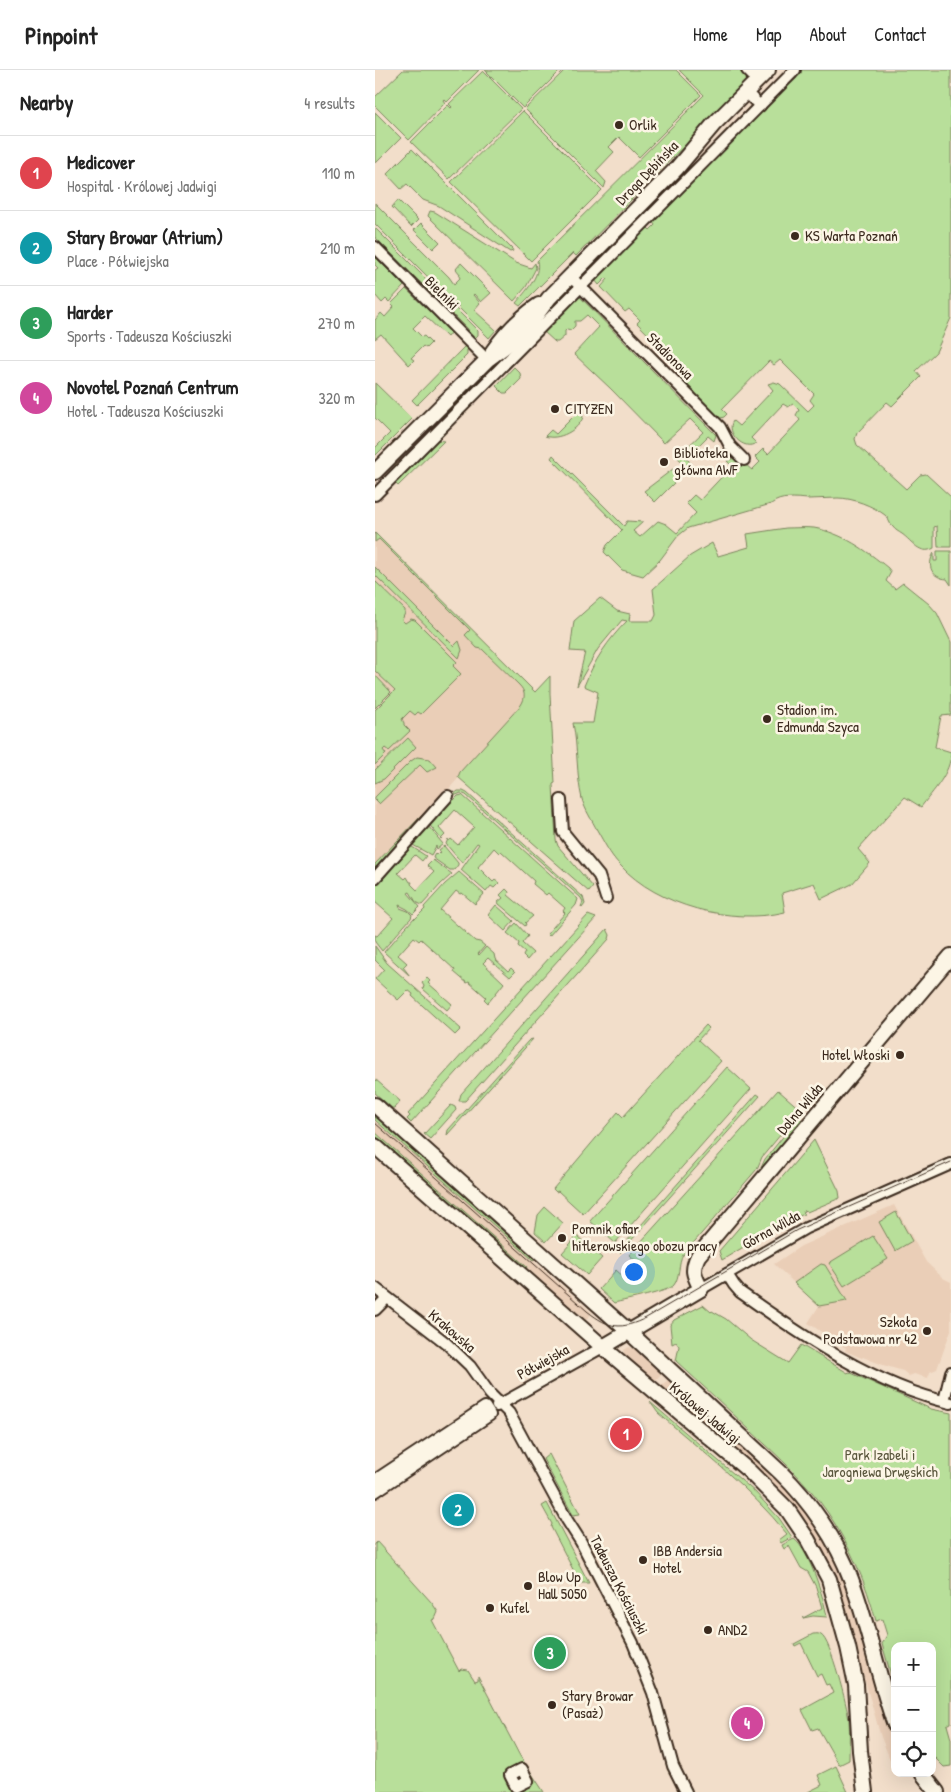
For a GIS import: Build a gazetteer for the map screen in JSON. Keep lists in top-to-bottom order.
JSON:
{
  "streets": {
    "street": [
      "Droga Dębińska",
      "Bielniki",
      "Stadionowa",
      "Dolna Wilda",
      "Górna Wilda",
      "Krakowska",
      "Półwiejska",
      "Królowej Jadwigi",
      "Tadeusza Kościuszki"
    ]
  },
  "crossings": [
    ["Droga Dębińska", "Bielniki"],
    ["Droga Dębińska", "Stadionowa"],
    ["Dolna Wilda", "Górna Wilda"],
    ["Górna Wilda", "Półwiejska"],
    ["Górna Wilda", "Królowej Jadwigi"],
    ["Krakowska", "Półwiejska"],
    ["Krakowska", "Tadeusza Kościuszki"],
    ["Półwiejska", "Królowej Jadwigi"],
    ["Półwiejska", "Tadeusza Kościuszki"]
  ],
  "parks": ["Park Izabeli i Jarogniewa Drwęskich"],
  "places": [
    "Orlik",
    "KS Warta Poznań",
    "CITYZEN",
    "Biblioteka główna AWF",
    "Stadion im. Edmunda Szyca",
    "Hotel Włoski",
    "Pomnik ofiar hitlerowskiego obozu pracy",
    "Szkoła Podstawowa nr 42",
    "IBB Andersia Hotel",
    "Blow Up Hall 5050",
    "Kufel",
    "AND2",
    "Stary Browar (Pasaż)"
  ],
  "page": {
    "header": "Pinpoint",
    "nav": [
      "Home",
      "Map",
      "About",
      "Contact"
    ],
    "heading": ["Nearby", "4 results"],
    "list": [
      {
        "mark": "1",
        "name": "Medicover",
        "note": "Hospital · Królowej Jadwigi",
        "value": "110 m"
      },
      {
        "mark": "2",
        "name": "Stary Browar (Atrium)",
        "note": "Place · Półwiejska",
        "value": "210 m"
      },
      {
        "mark": "3",
        "name": "Harder",
        "note": "Sports · Tadeusza Kościuszki",
        "value": "270 m"
      },
      {
        "mark": "4",
        "name": "Novotel Poznań Centrum",
        "note": "Hotel · Tadeusza Kościuszki",
        "value": "320 m"
      }
    ],
    "pins": [
      "1",
      "2",
      "3",
      "4"
    ],
    "map_buttons": ["+", "−"]
  }
}
